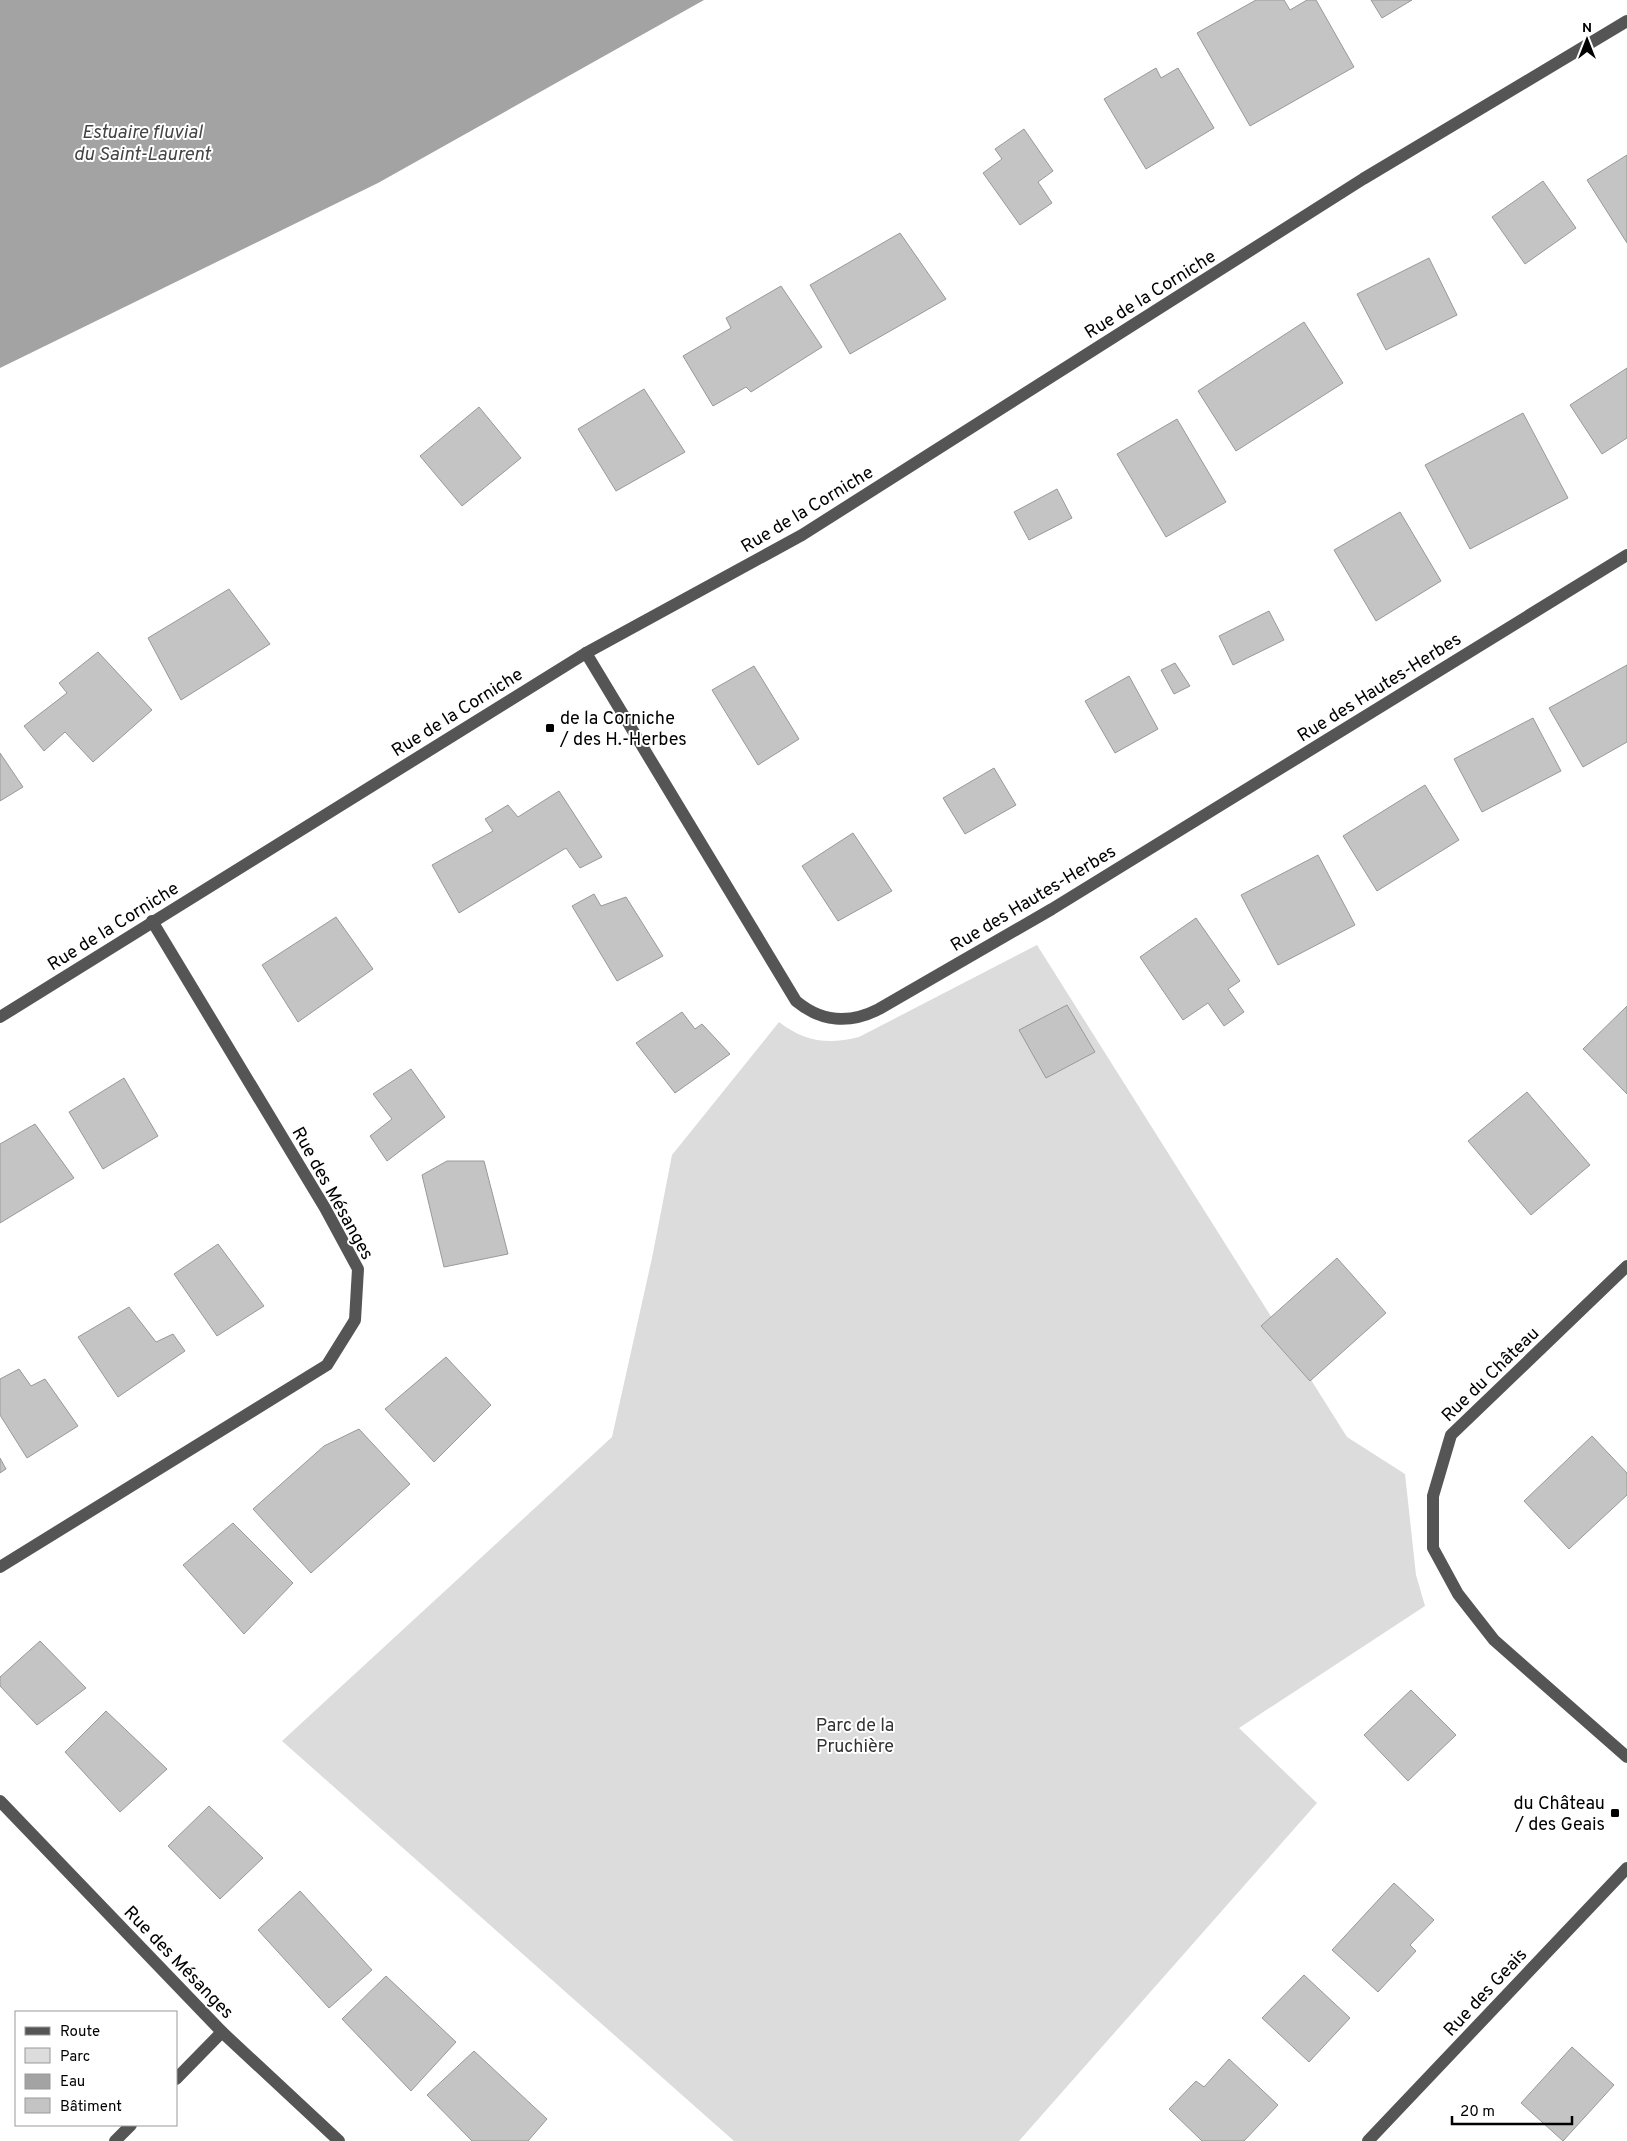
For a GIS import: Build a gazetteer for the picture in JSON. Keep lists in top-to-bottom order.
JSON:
{
  "streets": {
    "street": [
      "Rue de la Corniche",
      "Rue des Hautes-Herbes",
      "Rue des Mésanges",
      "Rue du Château",
      "Rue des Geais"
    ]
  },
  "crossings": [
    ["Rue de la Corniche", "Rue des Hautes-Herbes"],
    ["Rue de la Corniche", "Rue des Mésanges"]
  ],
  "water": ["Estuaire fluvial du Saint-Laurent"],
  "parks": ["Parc de la Pruchière"],
  "places": {
    "transit": ["de la Corniche / des H.-Herbes", "du Château / des Geais"]
  },
  "legend": [
    "Route",
    "Parc",
    "Eau",
    "Bâtiment"
  ],
  "scale_bar": "20 m",
  "north": "top"
}
